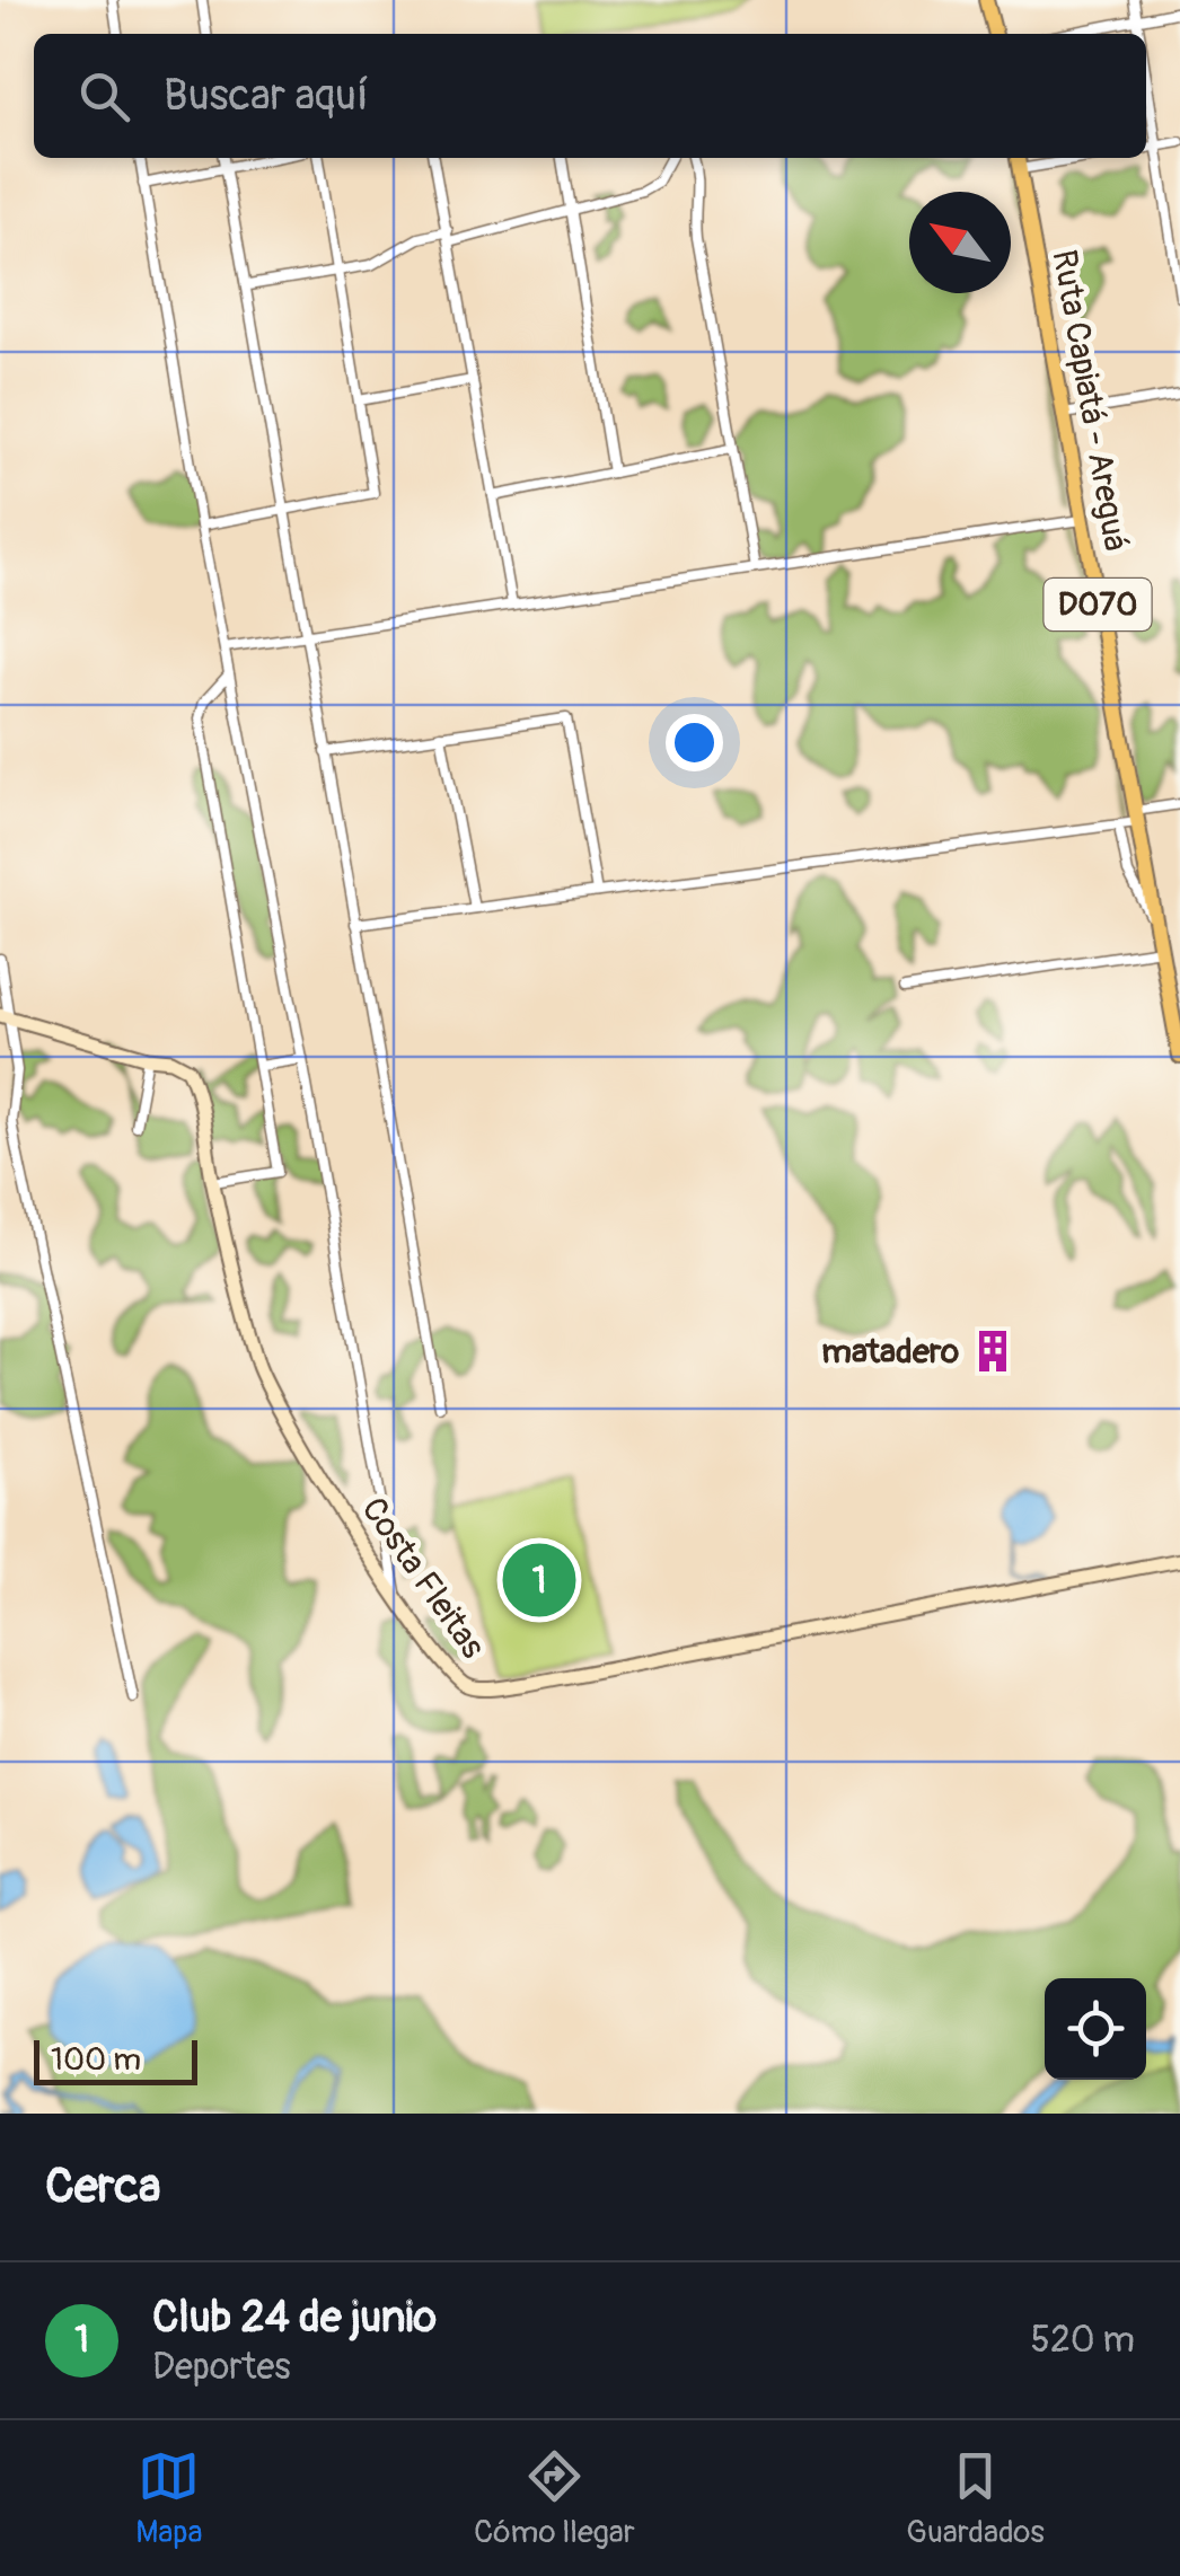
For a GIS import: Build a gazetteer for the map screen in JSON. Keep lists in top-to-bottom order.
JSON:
{
  "streets": {
    "main road": ["Ruta Capiatá - Areguá", "D070", "Costa Fleitas"]
  },
  "places": {
    "building": ["matadero"]
  },
  "scale_bar": "100 m",
  "north": "top left",
  "page": {
    "search": "Buscar aquí",
    "pins": "1",
    "scale": "100 m",
    "heading": "Cerca",
    "list": [
      {
        "mark": "1",
        "name": "Club 24 de junio",
        "note": "Deportes",
        "value": "520 m"
      }
    ],
    "nav": ["Mapa", "Cómo llegar", "Guardados"]
  }
}
